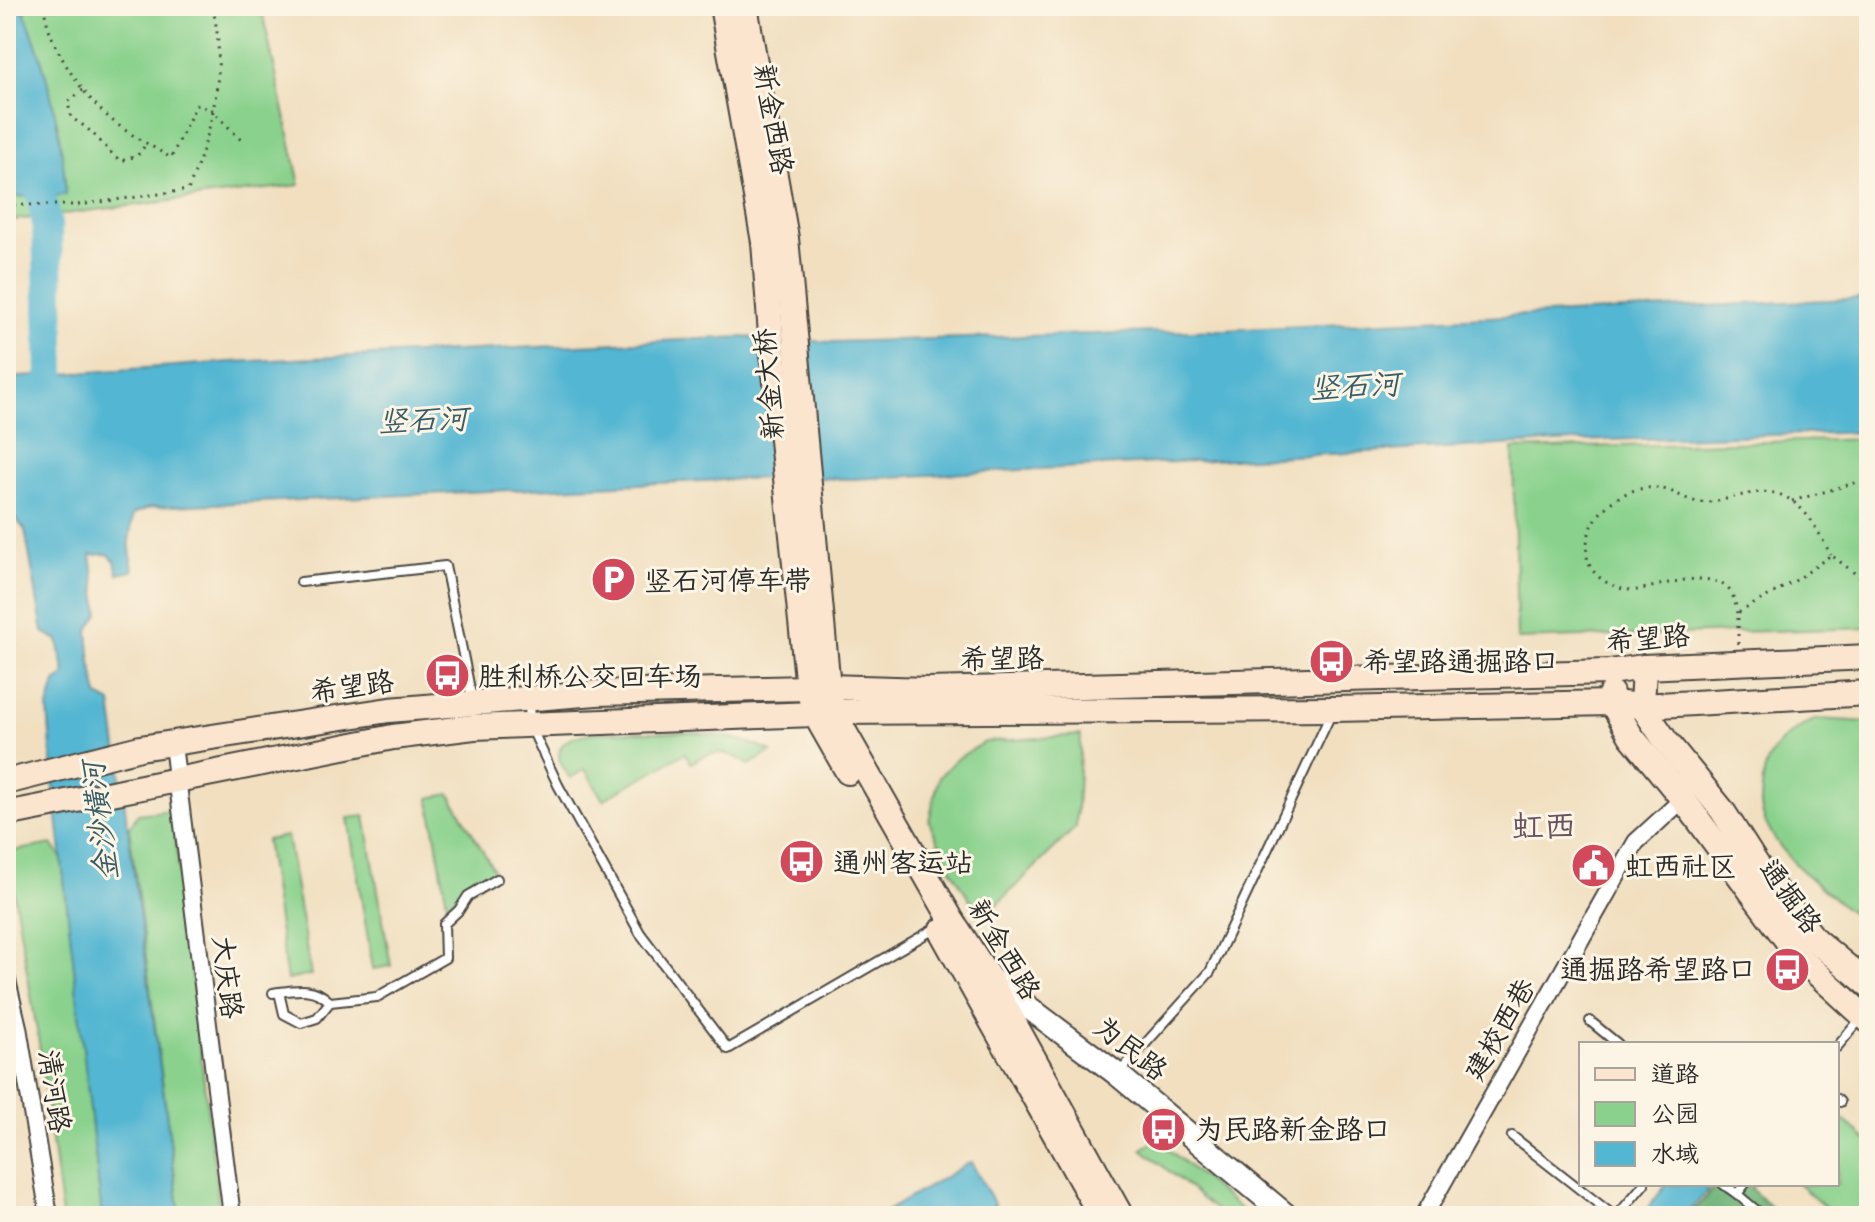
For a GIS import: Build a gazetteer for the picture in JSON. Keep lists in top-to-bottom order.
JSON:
{
  "streets": {
    "main road": [
      "新金西路",
      "新金大桥",
      "希望路",
      "通掘路"
    ],
    "street": [
      "大庆路",
      "建校西巷",
      "为民路",
      "清河路"
    ]
  },
  "crossings": [
    ["新金西路", "新金大桥"],
    ["新金西路", "希望路"],
    ["新金西路", "为民路"],
    ["希望路", "通掘路"],
    ["希望路", "大庆路"],
    ["通掘路", "建校西巷"]
  ],
  "districts": ["虹西"],
  "water": ["竖石河", "金沙横河"],
  "places": {
    "parking": ["竖石河停车带"],
    "bus stop": [
      "希望路通掘路口",
      "胜利桥公交回车场",
      "通州客运站",
      "通掘路希望路口",
      "为民路新金路口"
    ],
    "public building": ["虹西社区"]
  },
  "legend": ["道路", "公园", "水域"]
}
